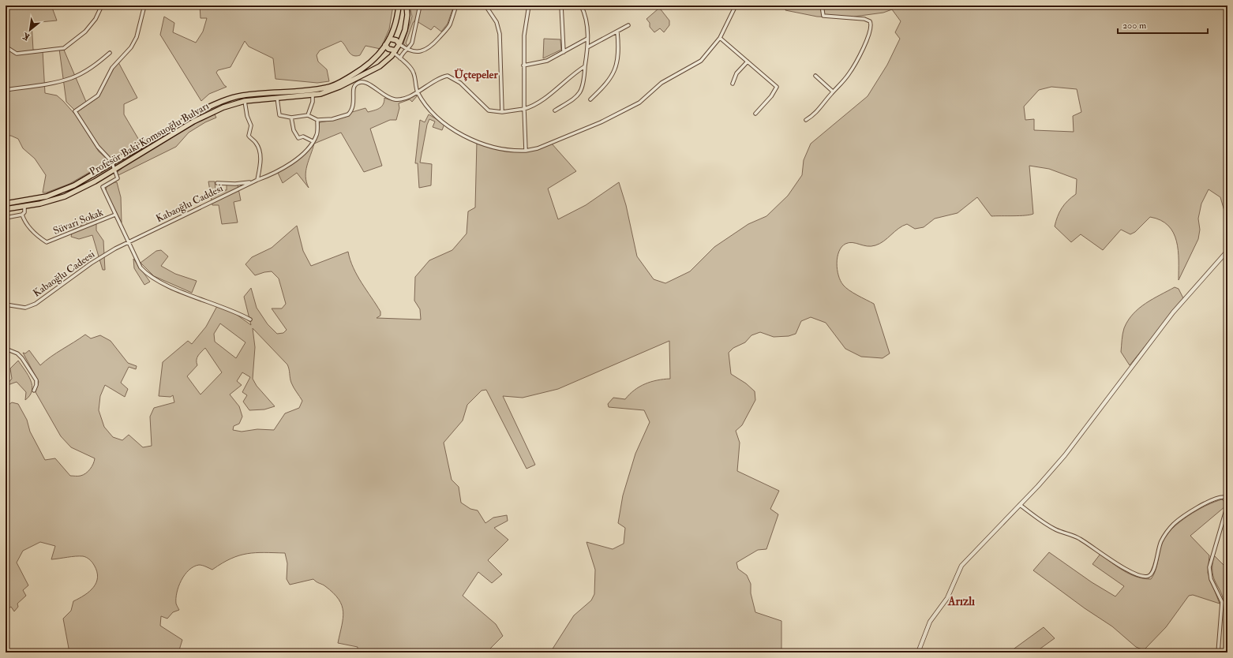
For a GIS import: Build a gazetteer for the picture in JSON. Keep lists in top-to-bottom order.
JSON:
{
  "streets": {
    "main road": ["Profesör Baki Komsuoğlu Bulvarı"],
    "street": ["Kabaoğlu Caddesi", "Süvari Sokak", "Kabaoğlu Cadeesi"]
  },
  "crossings": [
    ["Kabaoğlu Caddesi", "Kabaoğlu Cadeesi"]
  ],
  "districts": ["Üçtepeler", "Arızlı"],
  "scale_bar": "200 m",
  "north": "bottom left"
}
